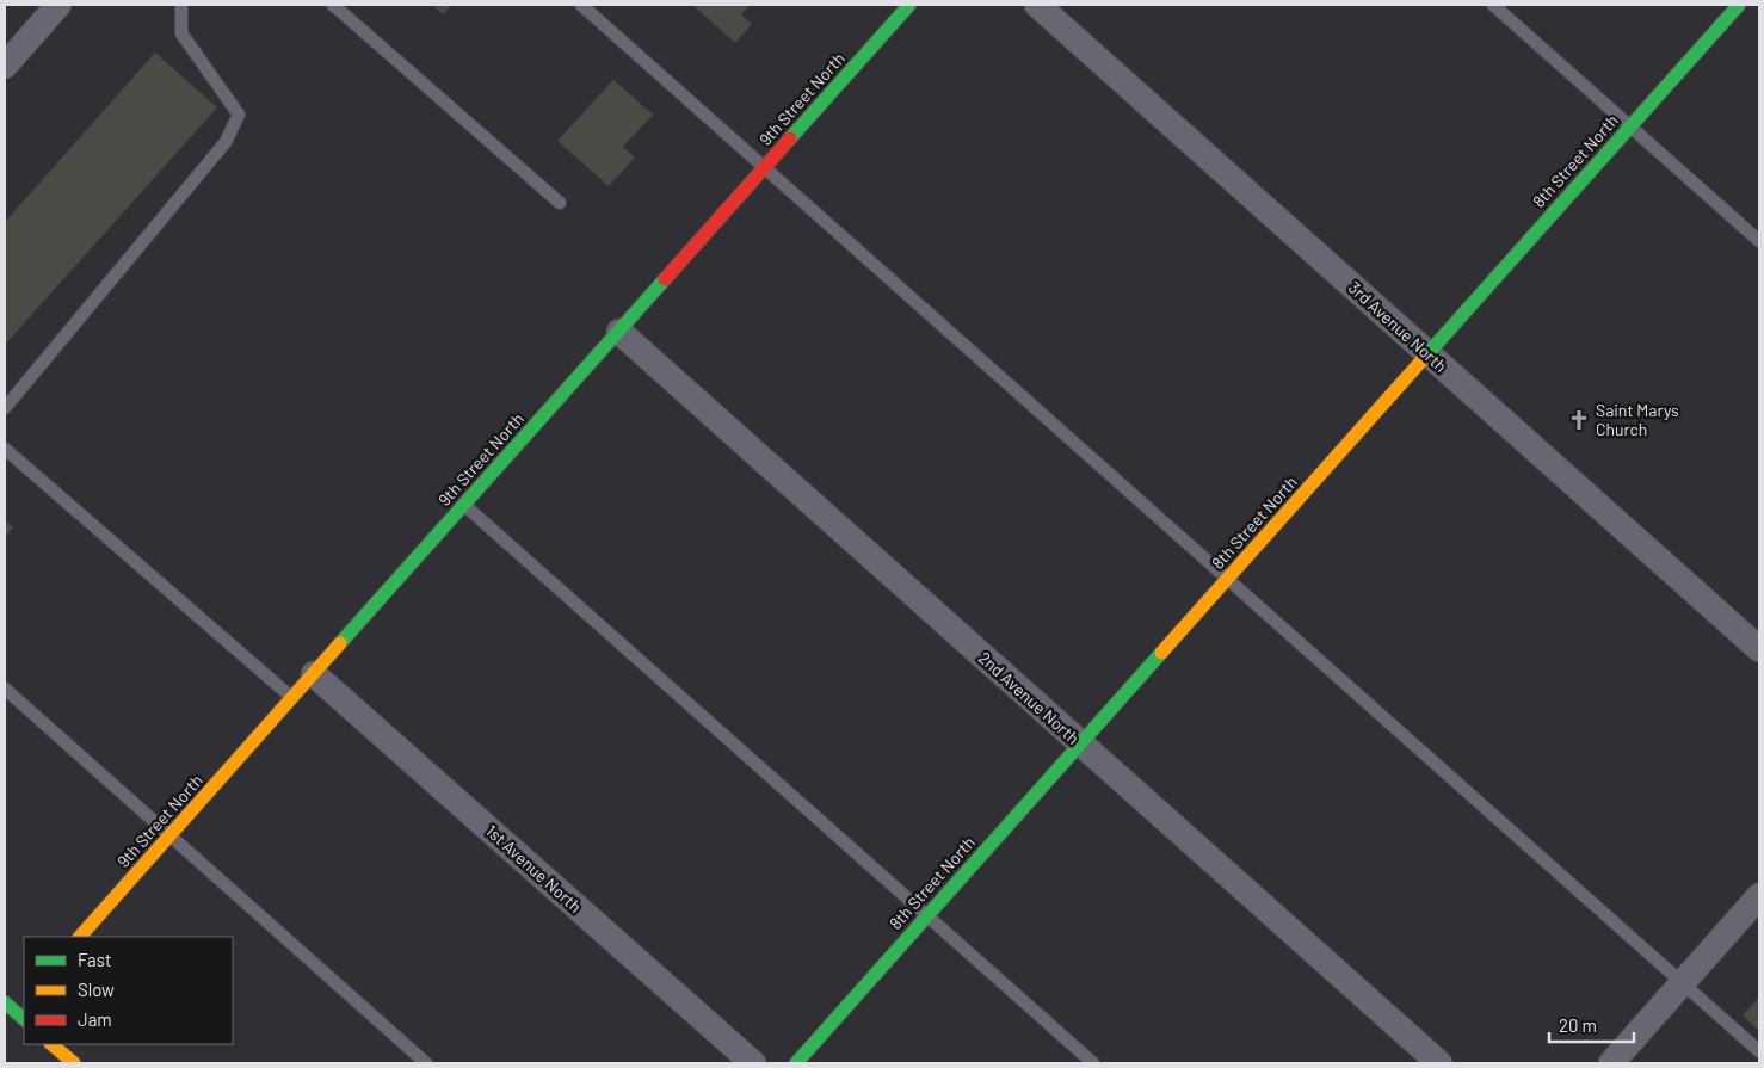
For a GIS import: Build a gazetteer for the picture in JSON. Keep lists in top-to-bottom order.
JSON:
{
  "streets": {
    "street": [
      "9th Street North",
      "8th Street North",
      "3rd Avenue North",
      "2nd Avenue North",
      "1st Avenue North"
    ]
  },
  "crossings": [
    ["9th Street North", "2nd Avenue North"],
    ["9th Street North", "1st Avenue North"],
    ["8th Street North", "3rd Avenue North"],
    ["8th Street North", "2nd Avenue North"]
  ],
  "places": {
    "church": ["Saint Marys Church"]
  },
  "legend": ["Fast", "Slow", "Jam"],
  "scale_bar": "20 m"
}
